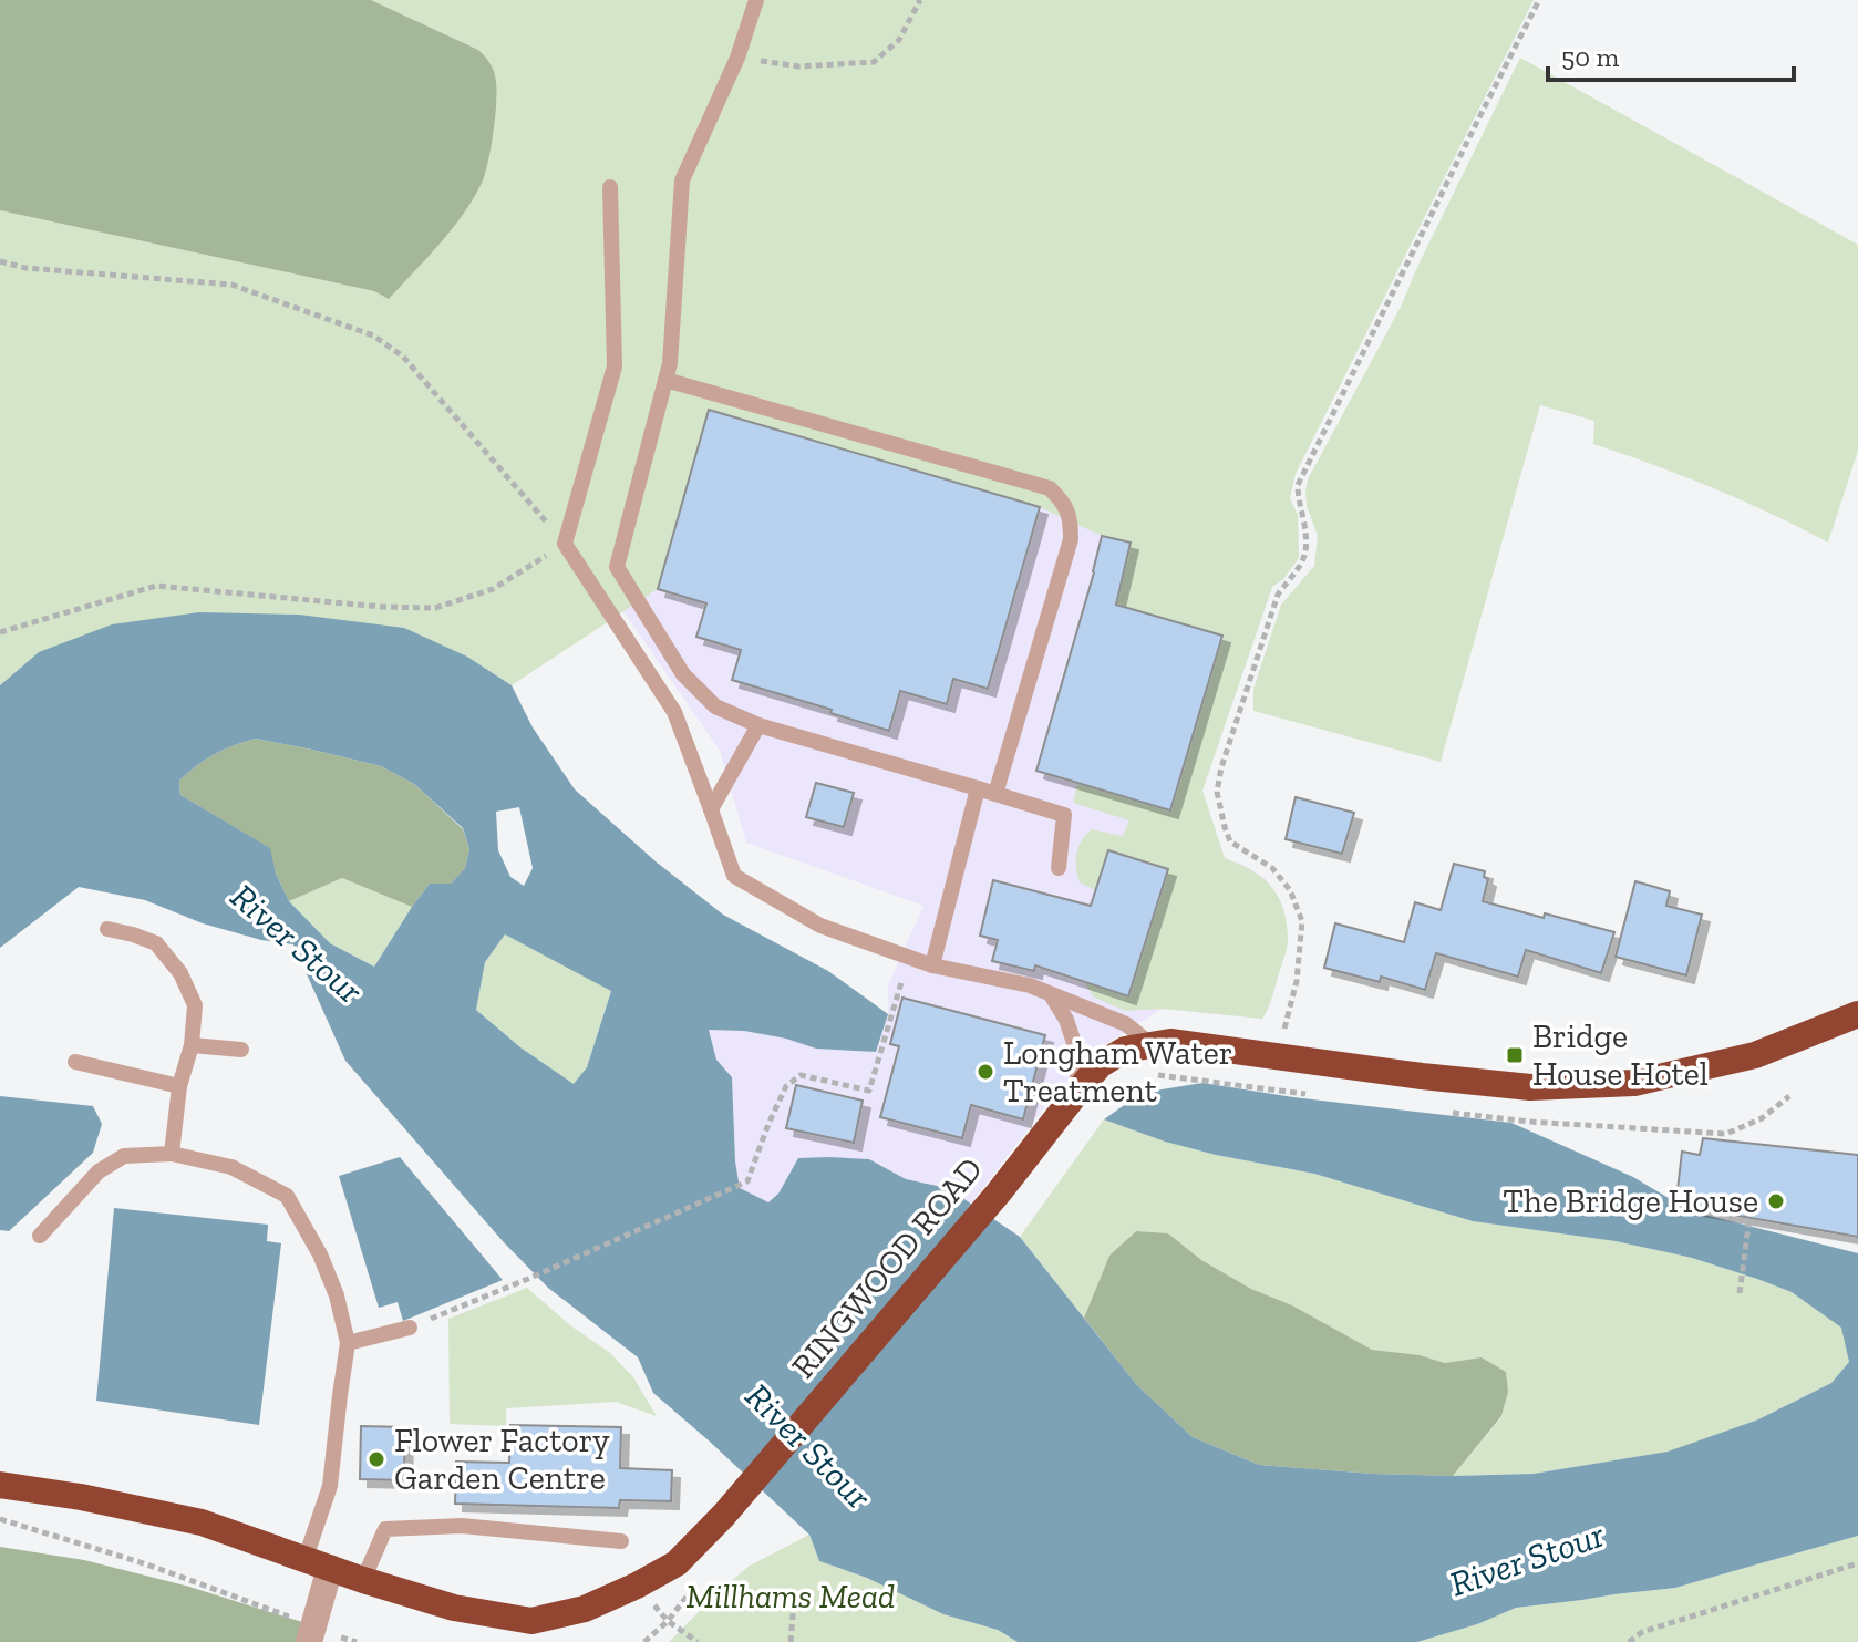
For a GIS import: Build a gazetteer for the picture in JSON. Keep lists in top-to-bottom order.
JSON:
{
  "streets": {
    "highway": ["RINGWOOD ROAD"]
  },
  "water": ["River Stour"],
  "parks": ["Millhams Mead"],
  "places": {
    "transit": ["Bridge House Hotel"],
    "other": ["Longham Water Treatment", "The Bridge House", "Flower Factory Garden Centre"]
  },
  "scale_bar": "50 m"
}
